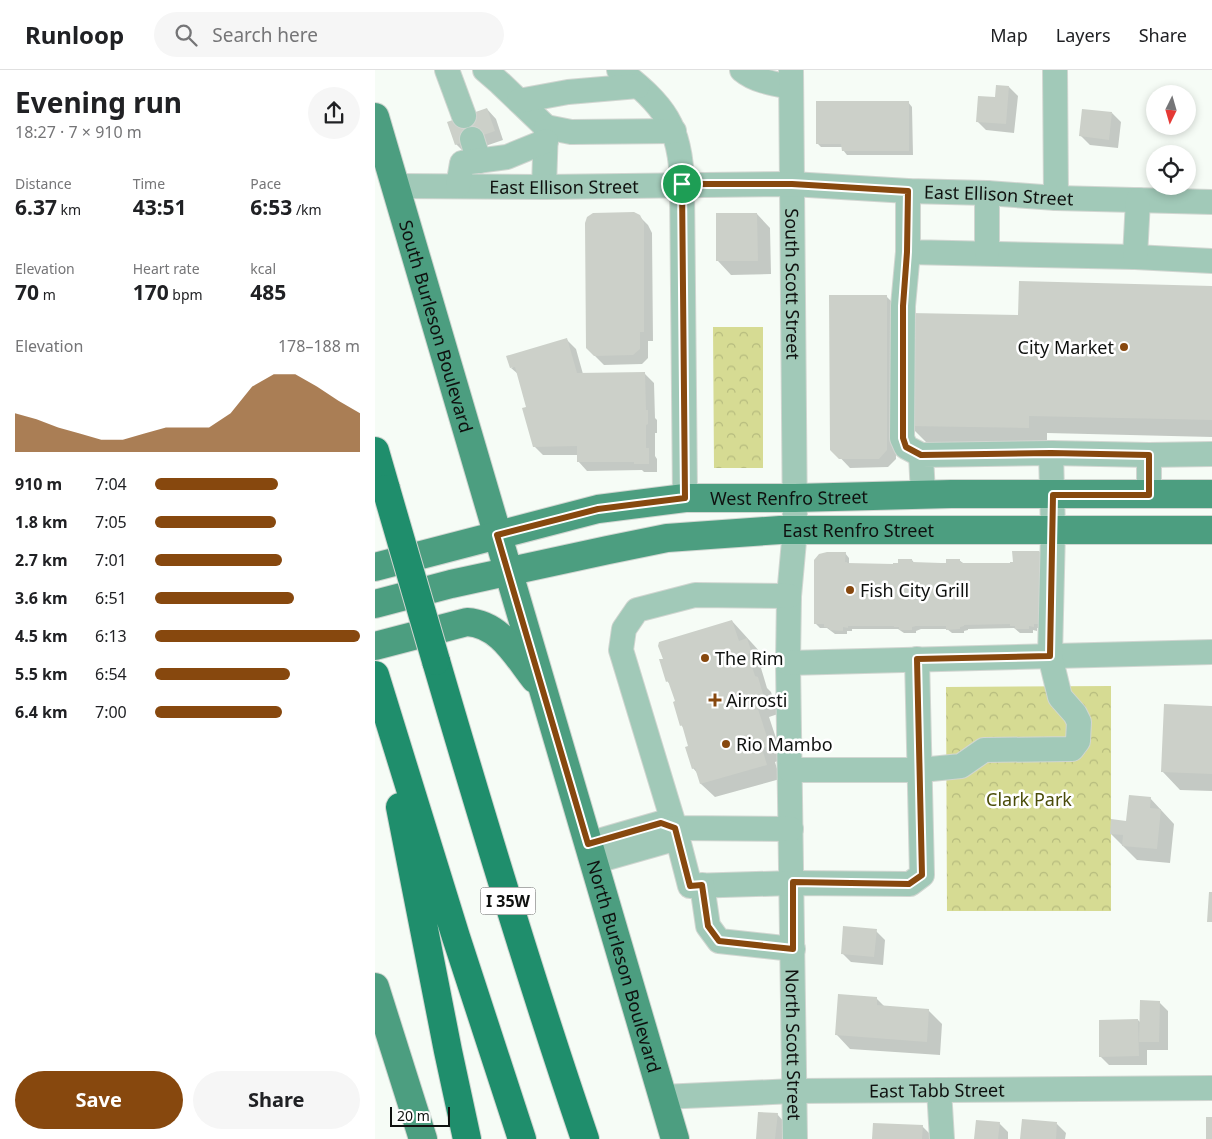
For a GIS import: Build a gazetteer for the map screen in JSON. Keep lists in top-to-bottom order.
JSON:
{
  "streets": {
    "highway": ["I 35W"],
    "main road": [
      "South Burleson Boulevard",
      "West Renfro Street",
      "East Renfro Street",
      "North Burleson Boulevard"
    ],
    "street": [
      "East Ellison Street",
      "South Scott Street",
      "North Scott Street",
      "East Tabb Street"
    ]
  },
  "crossings": [
    ["East Ellison Street", "South Scott Street"],
    ["East Ellison Street", "South Burleson Boulevard"],
    ["South Scott Street", "West Renfro Street"],
    ["South Scott Street", "East Renfro Street"],
    ["South Scott Street", "North Scott Street"],
    ["South Burleson Boulevard", "West Renfro Street"],
    ["South Burleson Boulevard", "North Burleson Boulevard"],
    ["West Renfro Street", "North Burleson Boulevard"],
    ["East Renfro Street", "North Burleson Boulevard"],
    ["East Renfro Street", "North Scott Street"],
    ["North Burleson Boulevard", "East Tabb Street"],
    ["North Scott Street", "East Tabb Street"]
  ],
  "parks": ["Clark Park"],
  "places": {
    "other": [
      "City Market",
      "Fish City Grill",
      "The Rim",
      "Rio Mambo"
    ],
    "health": ["Airrosti"]
  },
  "scale_bar": "20 m",
  "north": "bottom",
  "page": {
    "header": "Runloop",
    "search": "Search here",
    "nav": ["Map", "Layers", "Share"],
    "heading": ["Evening run", "18:27 · 7 × 910 m"],
    "stats": [
      ["Distance", "6.37 km"],
      ["Time", "43:51"],
      ["Pace", "6:53 /km"],
      ["Elevation", "70 m"],
      ["Heart rate", "170 bpm"],
      ["kcal", "485"]
    ],
    "chart": ["Elevation", "178–188 m"],
    "list": [
      {
        "name": "910 m",
        "note": "7:04"
      },
      {
        "name": "1.8 km",
        "note": "7:05"
      },
      {
        "name": "2.7 km",
        "note": "7:01"
      },
      {
        "name": "3.6 km",
        "note": "6:51"
      },
      {
        "name": "4.5 km",
        "note": "6:13"
      },
      {
        "name": "5.5 km",
        "note": "6:54"
      },
      {
        "name": "6.4 km",
        "note": "7:00"
      }
    ],
    "buttons": ["Save", "Share"],
    "scale": "20 m"
  }
}
